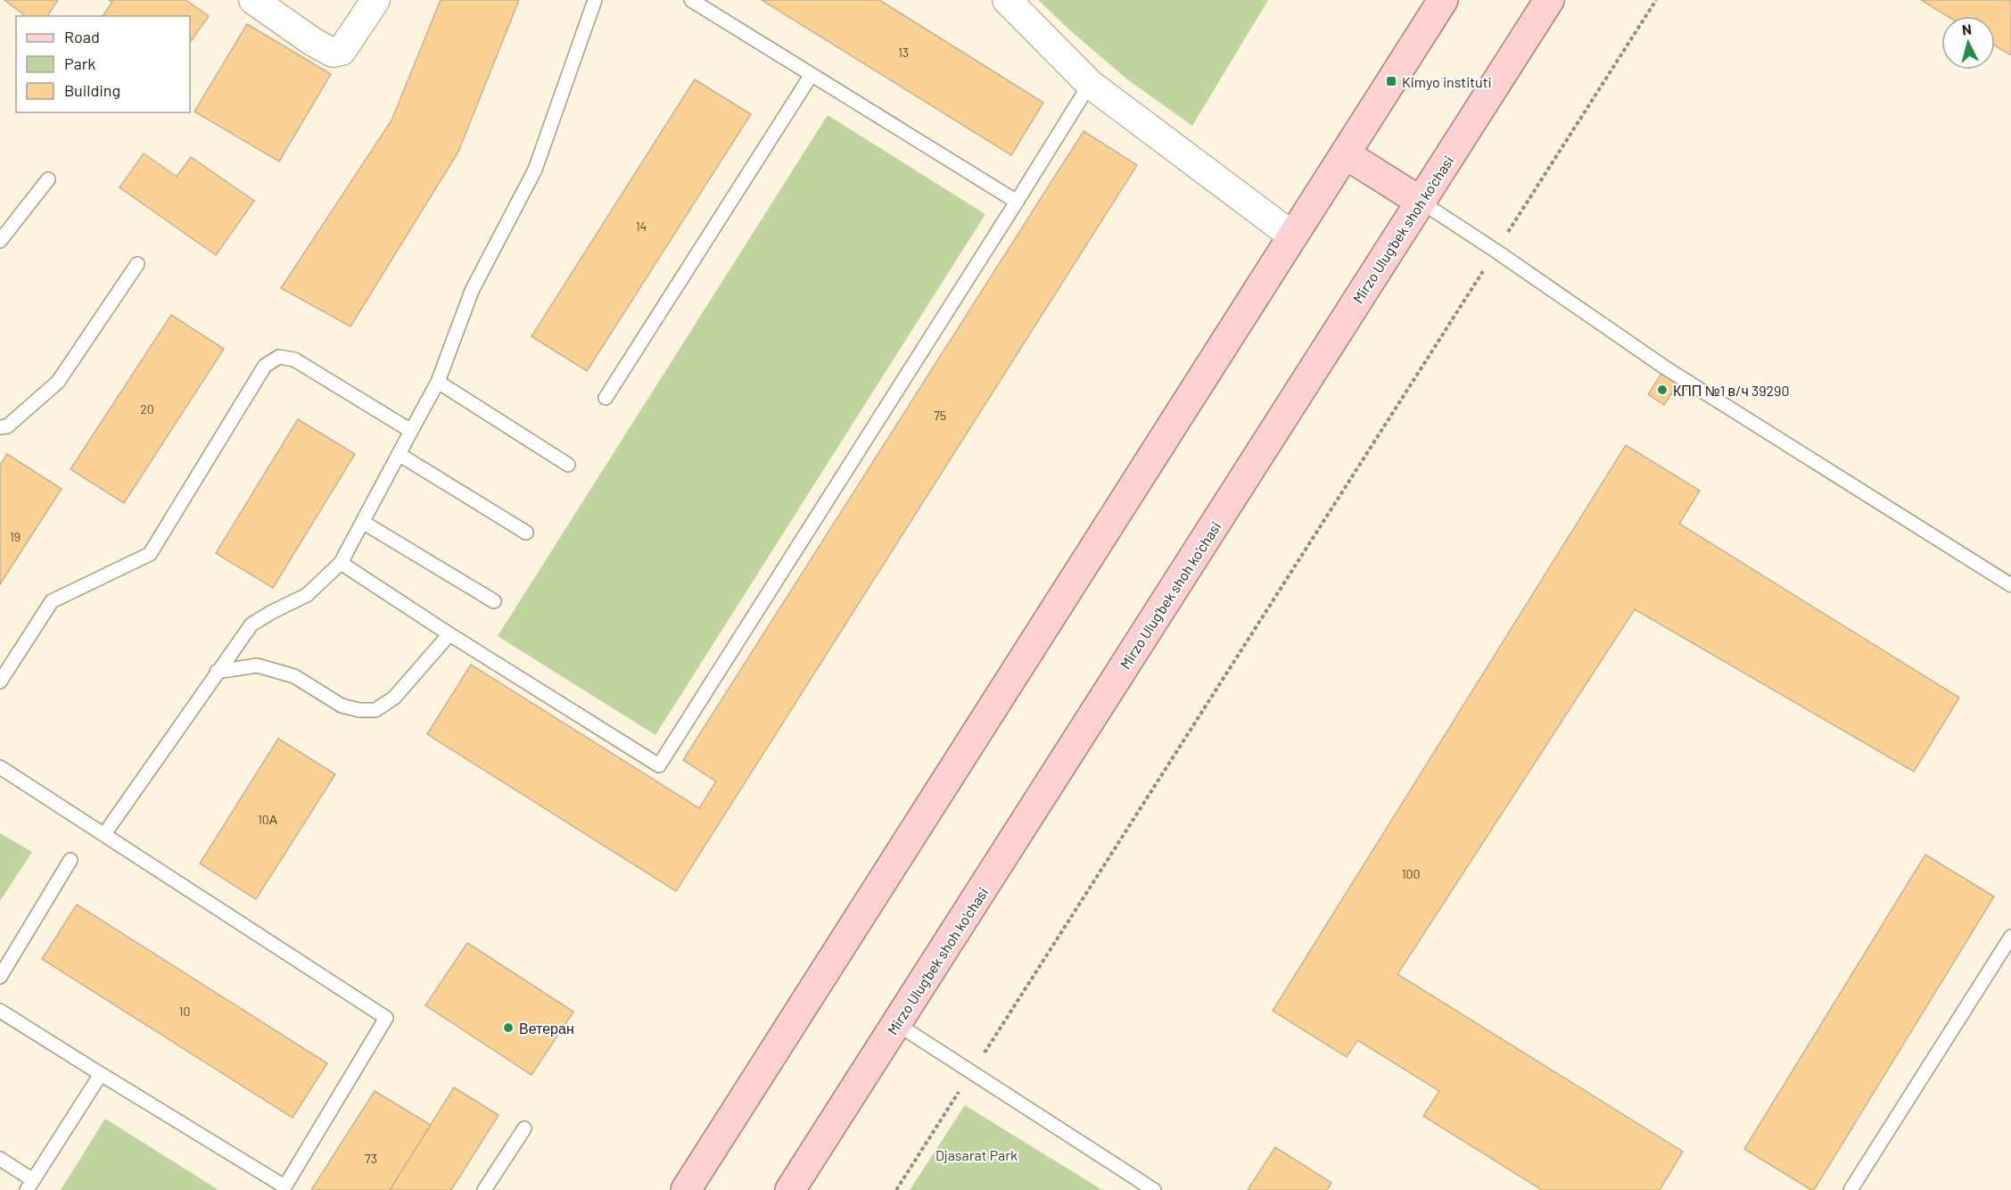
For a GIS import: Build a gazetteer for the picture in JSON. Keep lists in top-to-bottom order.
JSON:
{
  "streets": {
    "main road": ["Mirzo Ulug'bek shoh ko'chasi"]
  },
  "parks": ["Djasarat Park"],
  "places": {
    "transit": ["Kimyo instituti"],
    "other": ["КПП №1 в/ч 39290", "Ветеран"]
  },
  "house_numbers": [
    "13",
    "14",
    "20",
    "75",
    "19",
    "10А",
    "100",
    "10",
    "73"
  ],
  "legend": ["Road", "Park", "Building"],
  "north": "top"
}
